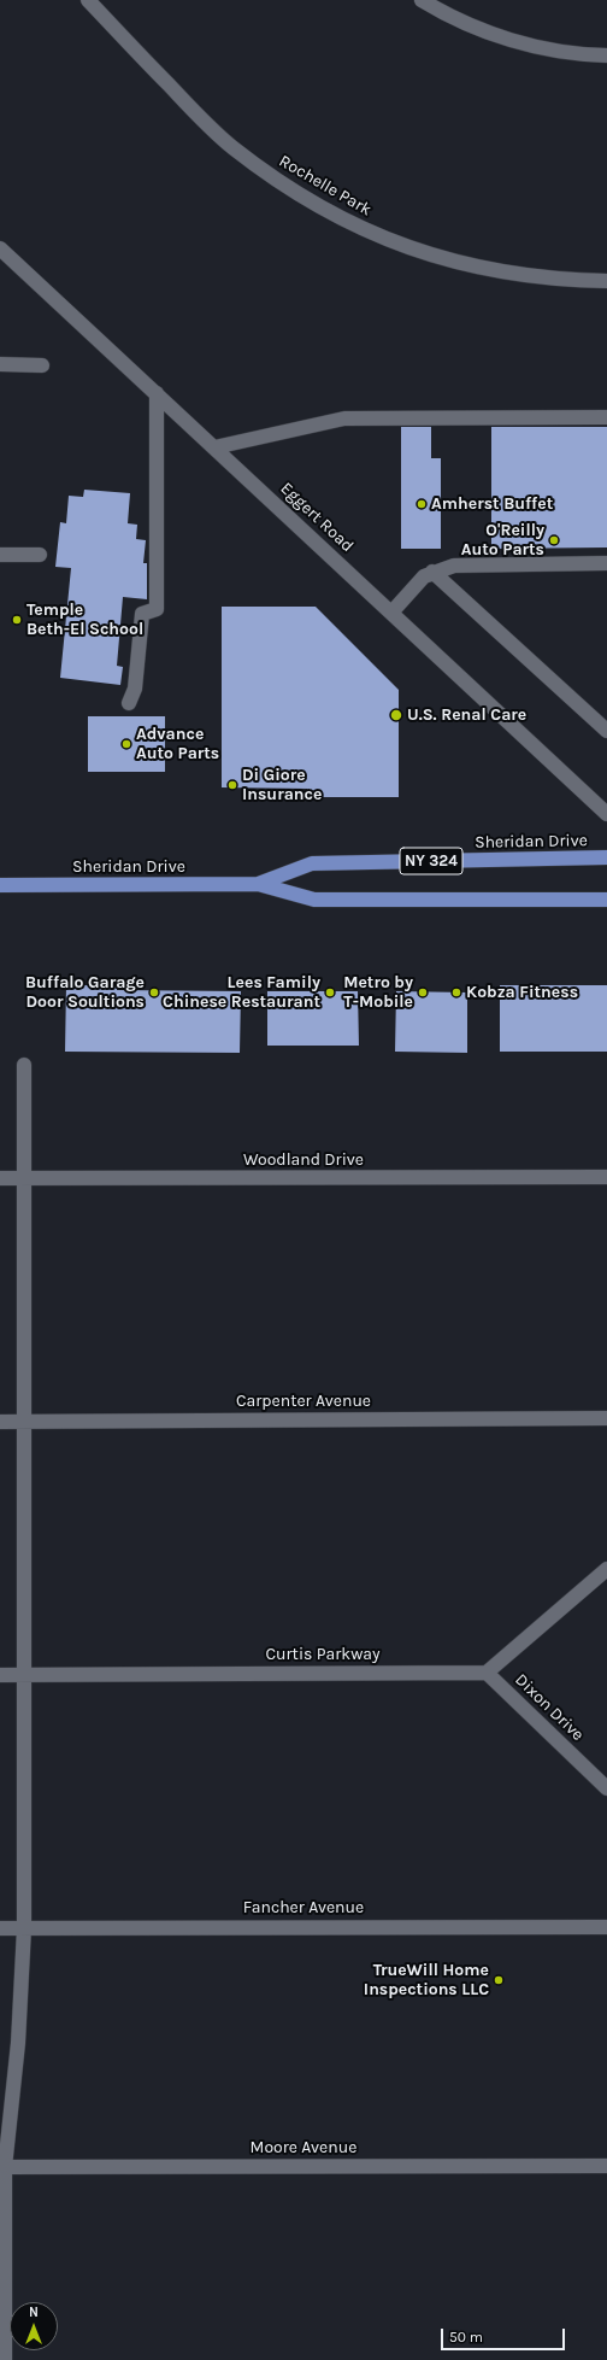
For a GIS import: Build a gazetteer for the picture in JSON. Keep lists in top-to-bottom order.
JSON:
{
  "streets": {
    "main road": ["Sheridan Drive", "NY 324"],
    "street": [
      "Rochelle Park",
      "Eggert Road",
      "Woodland Drive",
      "Carpenter Avenue",
      "Curtis Parkway",
      "Dixon Drive",
      "Fancher Avenue",
      "Moore Avenue"
    ]
  },
  "crossings": [
    ["Curtis Parkway", "Dixon Drive"]
  ],
  "places": [
    "Amherst Buffet",
    "O'Reilly Auto Parts",
    "Temple Beth-El School",
    "U.S. Renal Care",
    "Advance Auto Parts",
    "Di Giore Insurance",
    "Buffalo Garage Door Soultions",
    "Lees Family Chinese Restaurant",
    "Metro by T-Mobile",
    "Kobza Fitness",
    "TrueWill Home Inspections LLC"
  ],
  "scale_bar": "50 m",
  "north": "top"
}
